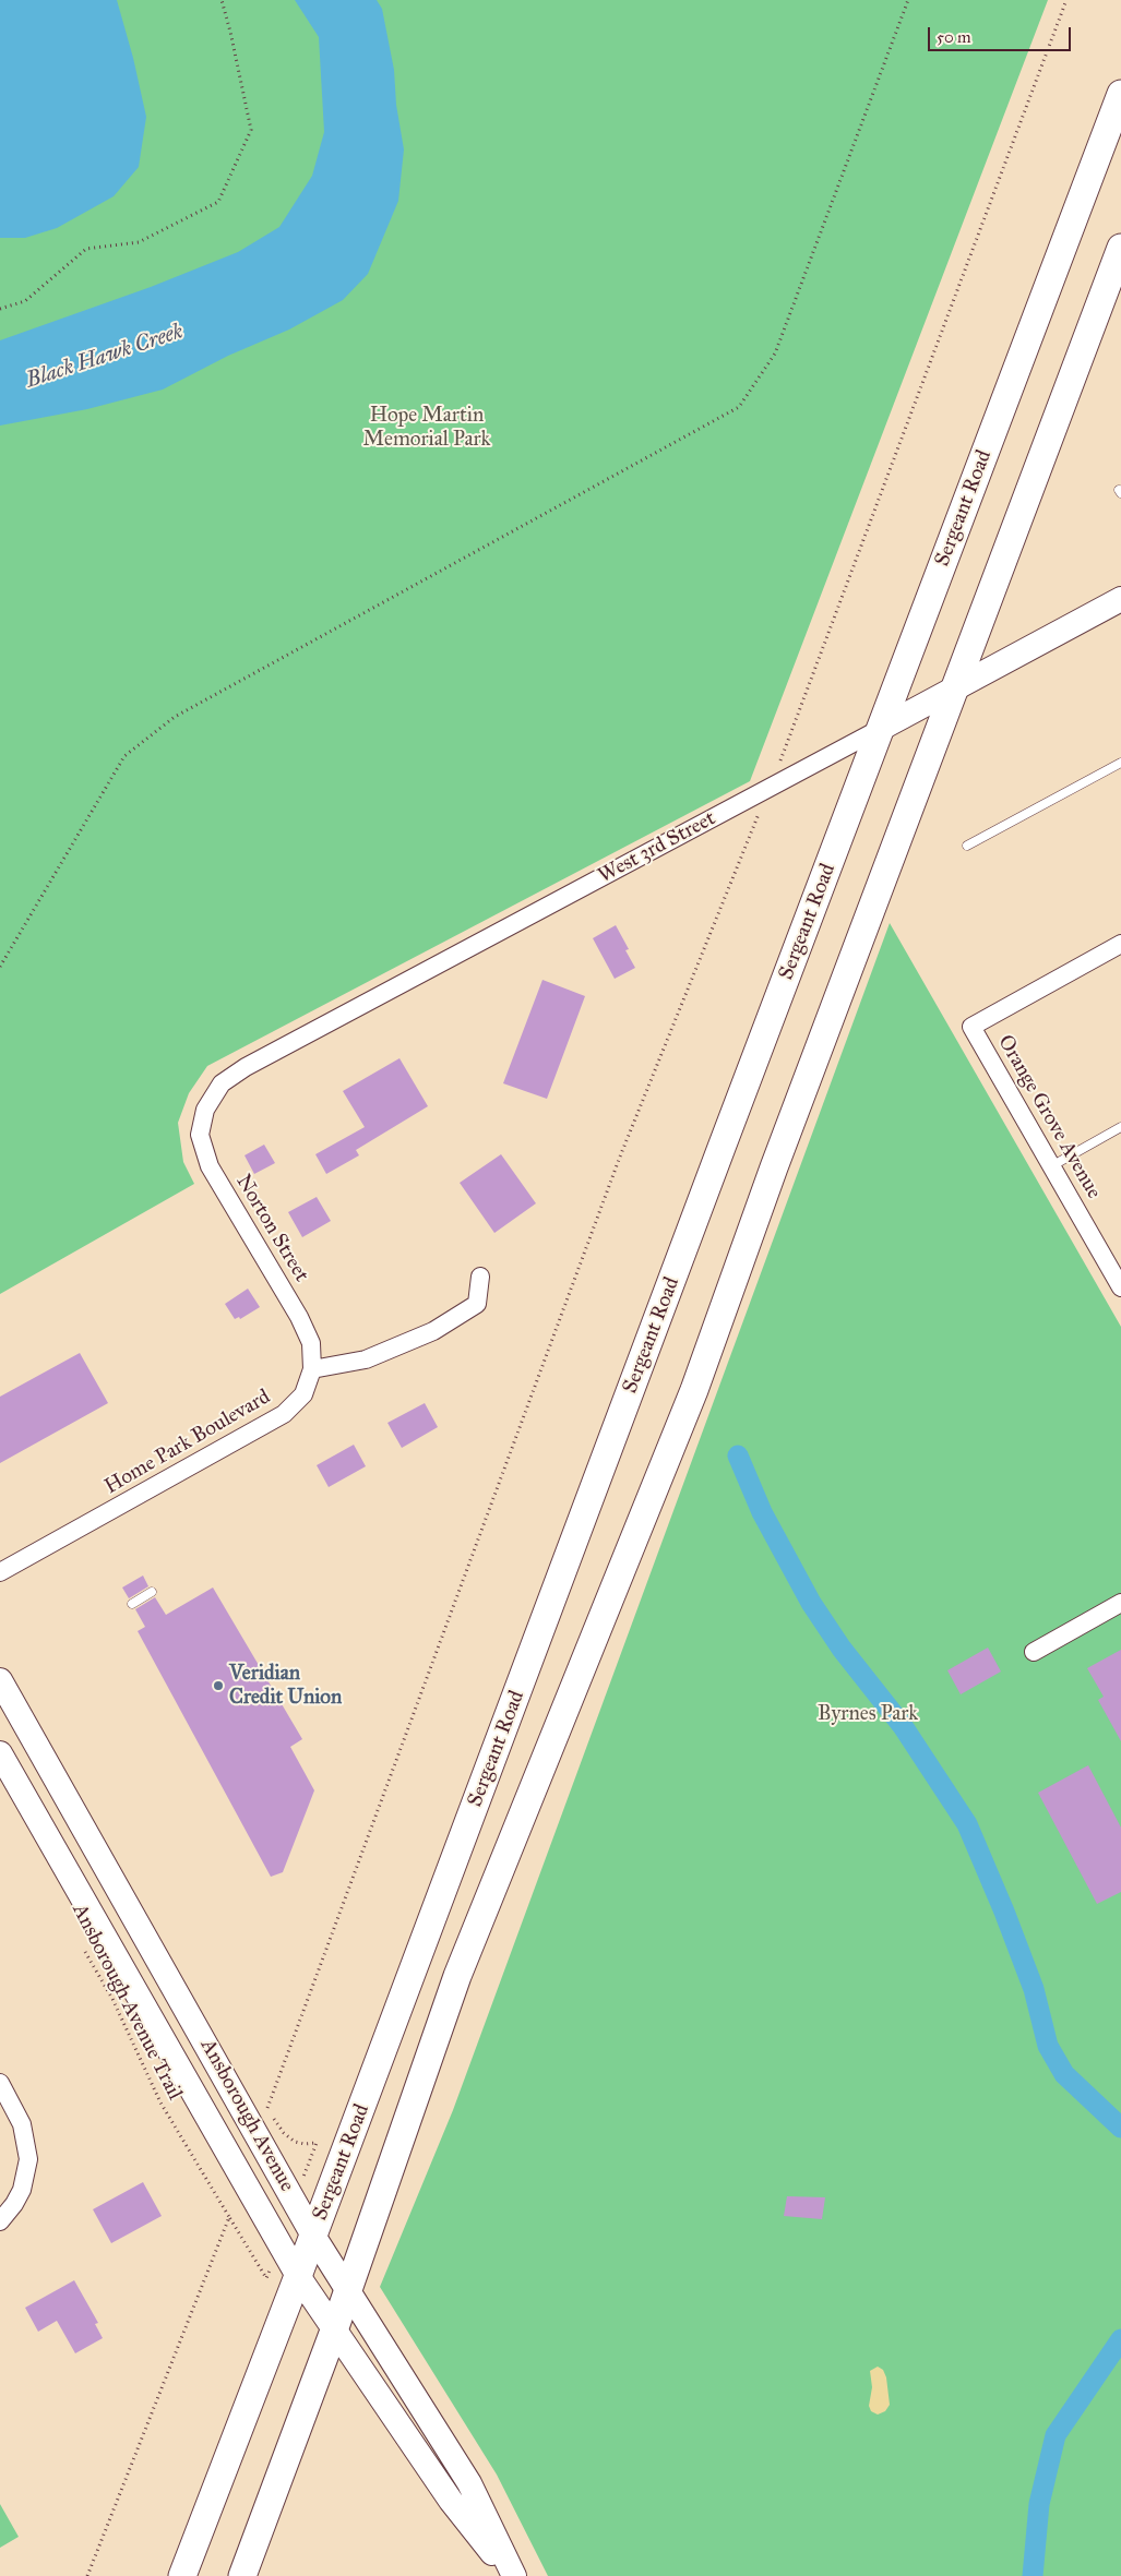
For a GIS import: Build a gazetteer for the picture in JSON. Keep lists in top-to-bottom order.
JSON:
{
  "streets": {
    "main road": ["Sergeant Road", "West 3rd Street", "Ansborough Avenue"],
    "street": ["Orange Grove Avenue", "Norton Street", "Home Park Boulevard"],
    "path": ["Ansborough Avenue Trail"]
  },
  "crossings": [
    ["Sergeant Road", "West 3rd Street"],
    ["Sergeant Road", "Ansborough Avenue"],
    ["West 3rd Street", "Norton Street"],
    ["Norton Street", "Home Park Boulevard"]
  ],
  "water": ["Black Hawk Creek"],
  "parks": ["Hope Martin Memorial Park", "Byrnes Park"],
  "places": ["Veridian Credit Union"],
  "scale_bar": "50 m"
}
